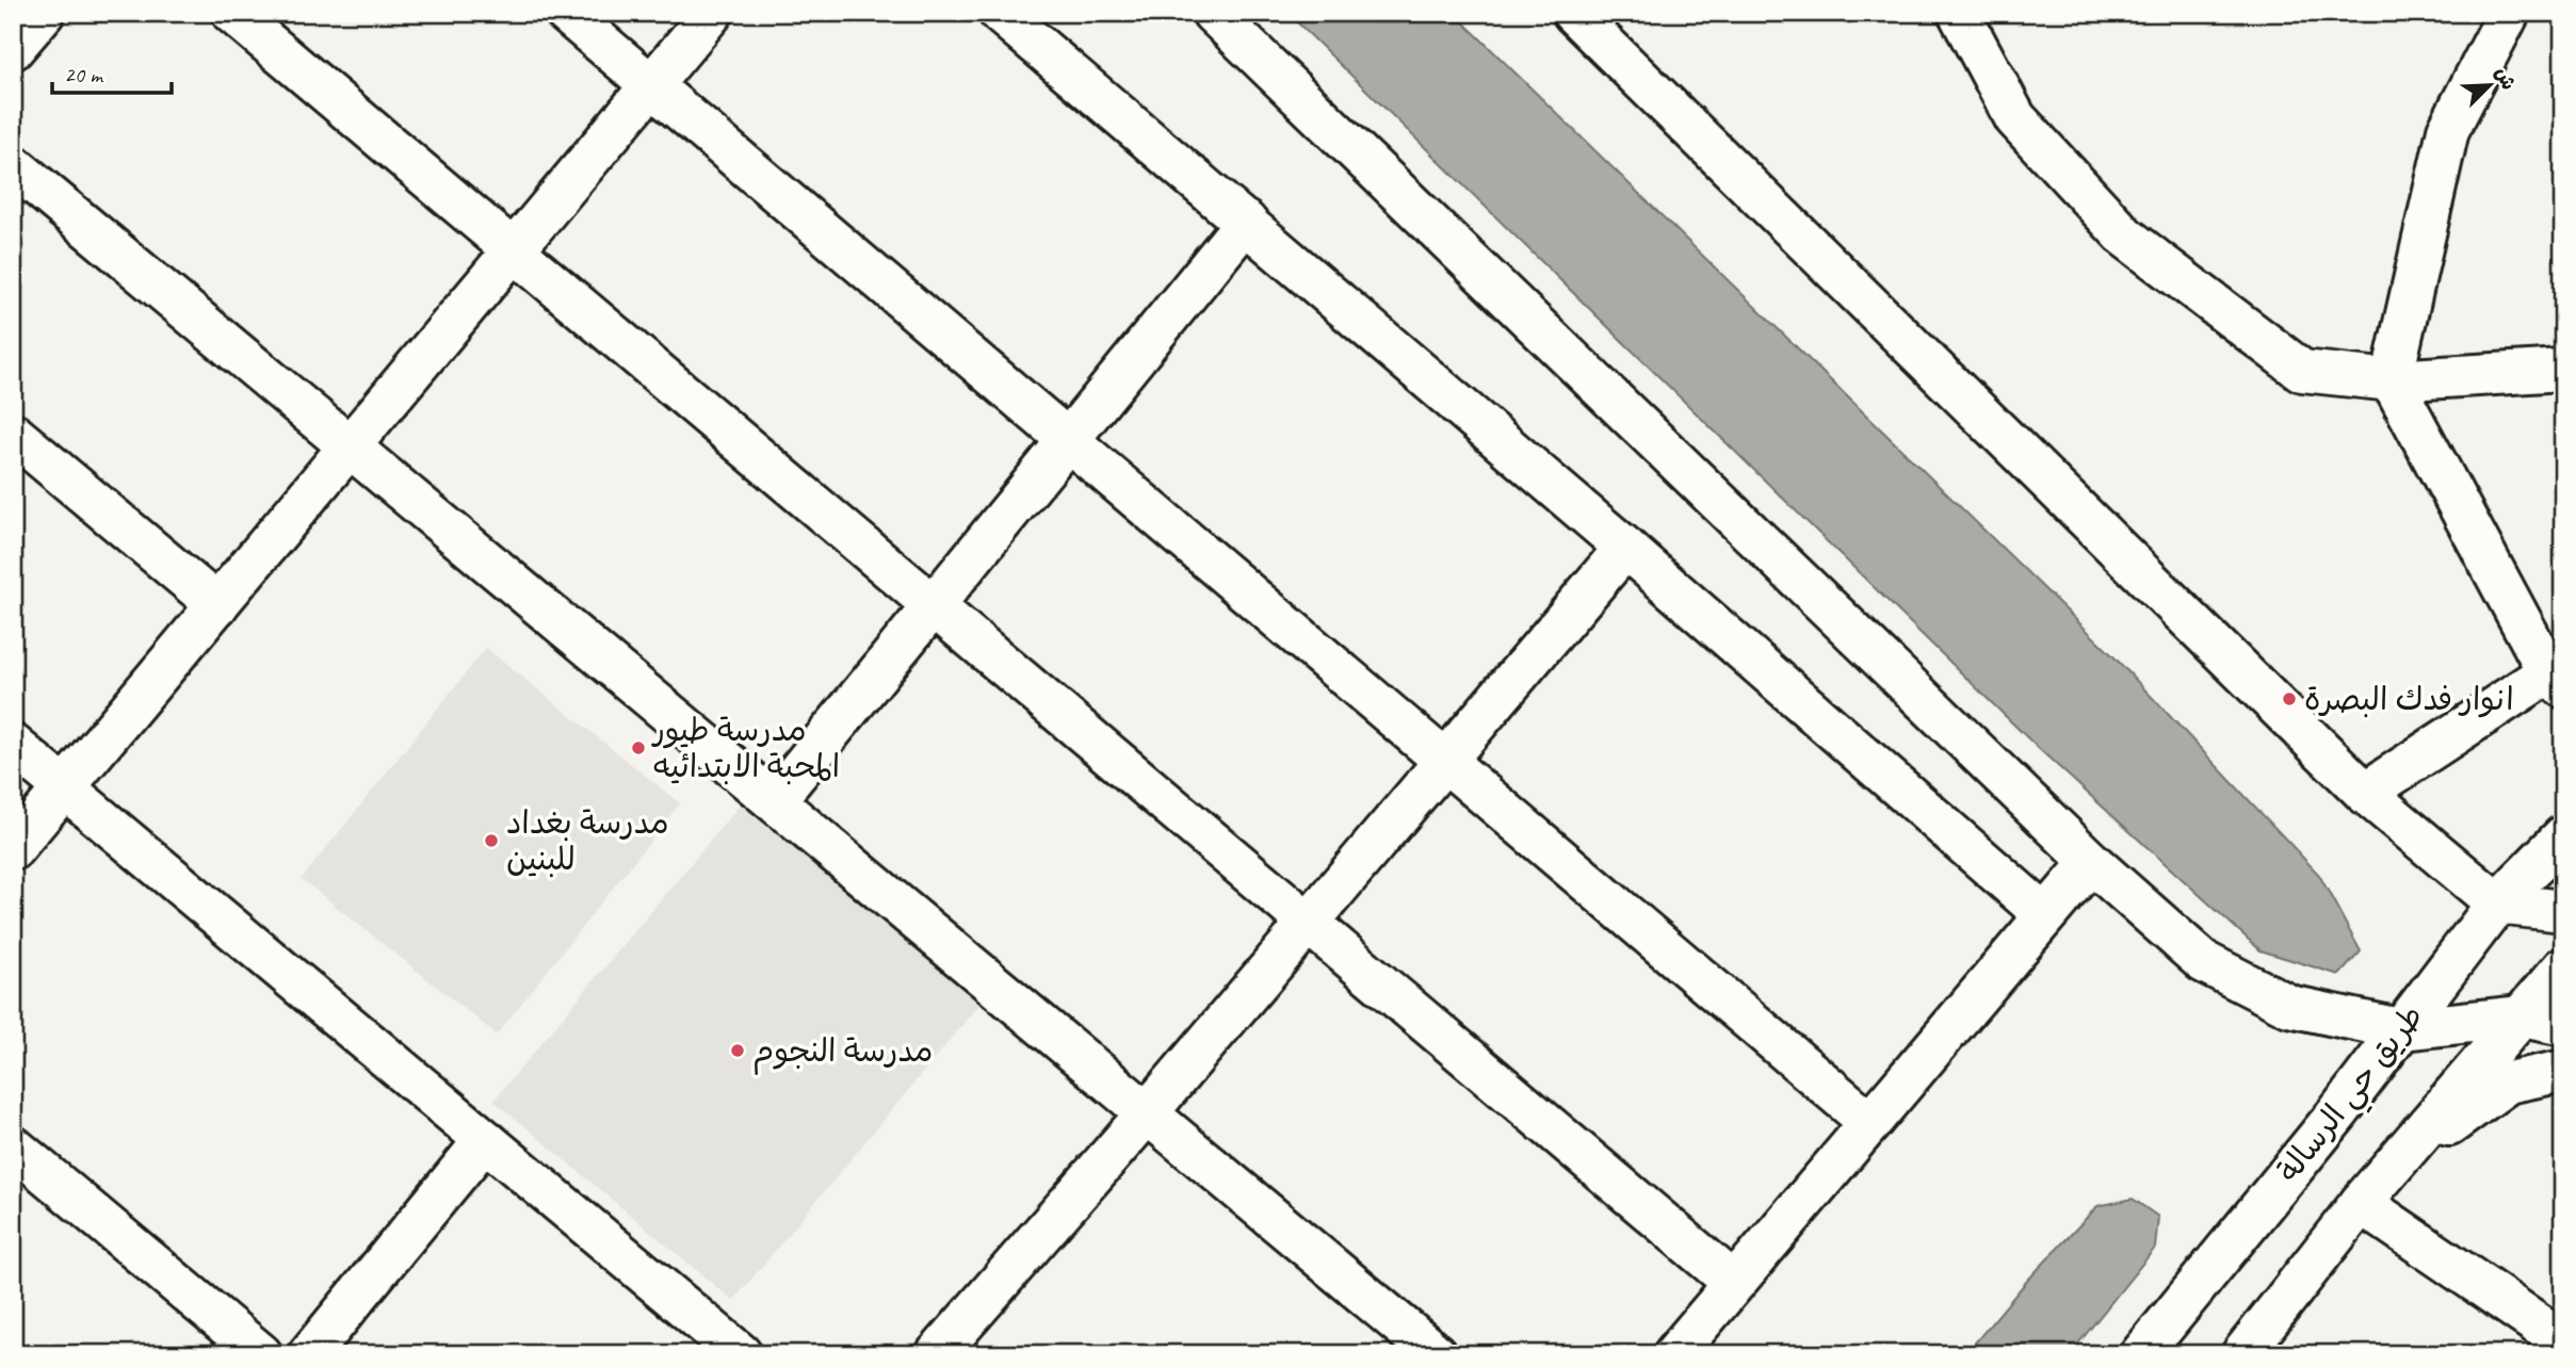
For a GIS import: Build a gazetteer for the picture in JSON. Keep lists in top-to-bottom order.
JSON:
{
  "streets": {
    "street": ["طريق حي الرسالة"]
  },
  "places": [
    "انوار فدك البصرة",
    "مدرسة طيور المحبة الابتدائيه",
    "مدرسة بغداد للبنين",
    "مدرسة النجوم"
  ],
  "scale_bar": "20 m",
  "north": "top right"
}
